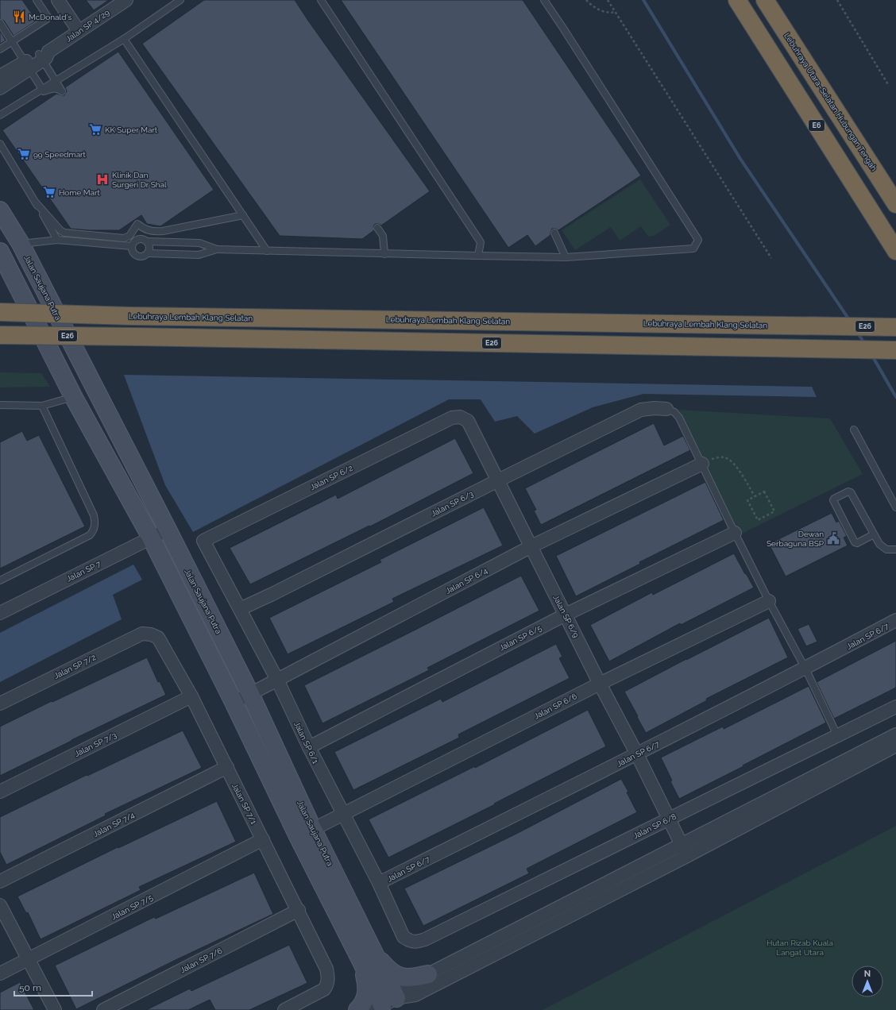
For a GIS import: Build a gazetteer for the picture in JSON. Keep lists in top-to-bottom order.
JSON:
{
  "streets": {
    "highway": [
      "Lebuhraya Utara–Selatan Hubungan Tengah",
      "E6",
      "Lebuhraya Lembah Klang Selatan",
      "E26"
    ],
    "main road": ["Jalan Saujana Putra"],
    "street": [
      "Jalan SP 4/29",
      "Jalan SP 6/2",
      "Jalan SP 6/3",
      "Jalan SP 7",
      "Jalan SP 6/4",
      "Jalan SP 6/9",
      "Jalan SP 6/7",
      "Jalan SP 6/5",
      "Jalan SP 7/2",
      "Jalan SP 6/6",
      "Jalan SP 6/1",
      "Jalan SP 7/3",
      "Jalan SP 7/1",
      "Jalan SP 7/4",
      "Jalan SP 6/8",
      "Jalan SP 7/5",
      "Jalan SP 7/6"
    ]
  },
  "crossings": [
    ["Jalan Saujana Putra", "Jalan SP 7"],
    ["Jalan Saujana Putra", "Jalan SP 6/4"],
    ["Jalan Saujana Putra", "Jalan SP 6/6"],
    ["Jalan SP 6/2", "Jalan SP 6/9"],
    ["Jalan SP 6/2", "Jalan SP 6/1"],
    ["Jalan SP 6/3", "Jalan SP 6/9"],
    ["Jalan SP 6/3", "Jalan SP 6/1"],
    ["Jalan SP 6/4", "Jalan SP 6/9"],
    ["Jalan SP 6/4", "Jalan SP 6/1"],
    ["Jalan SP 6/9", "Jalan SP 6/7"],
    ["Jalan SP 6/9", "Jalan SP 6/5"],
    ["Jalan SP 6/9", "Jalan SP 6/6"],
    ["Jalan SP 6/9", "Jalan SP 6/8"],
    ["Jalan SP 6/7", "Jalan SP 6/1"],
    ["Jalan SP 6/5", "Jalan SP 6/1"],
    ["Jalan SP 7/2", "Jalan SP 7/1"],
    ["Jalan SP 6/6", "Jalan SP 6/1"],
    ["Jalan SP 6/1", "Jalan SP 6/8"],
    ["Jalan SP 7/3", "Jalan SP 7/1"],
    ["Jalan SP 7/1", "Jalan SP 7/4"],
    ["Jalan SP 7/1", "Jalan SP 7/5"],
    ["Jalan SP 7/1", "Jalan SP 7/6"]
  ],
  "parks": ["Hutan Rizab Kuala Langat Utara"],
  "places": {
    "restaurant": ["McDonald's"],
    "supermarket": ["KK Super Mart", "99 Speedmart", "Home Mart"],
    "hospital": ["Klinik Dan Surgeri Dr Shal"],
    "public building": ["Dewan Serbaguna BSP"]
  },
  "scale_bar": "50 m",
  "north": "top"
}
